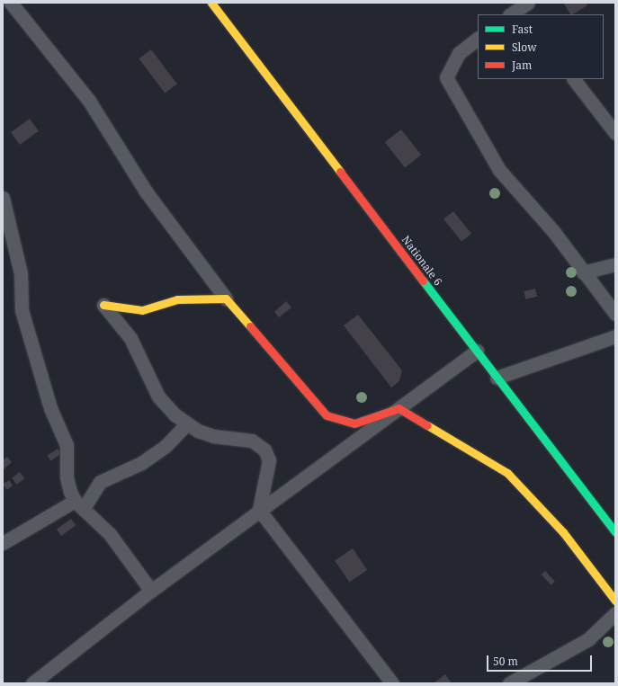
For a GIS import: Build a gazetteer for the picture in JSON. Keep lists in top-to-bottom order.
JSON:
{
  "streets": {
    "main road": ["Nationale 6"]
  },
  "legend": ["Fast", "Slow", "Jam"],
  "scale_bar": "50 m"
}
